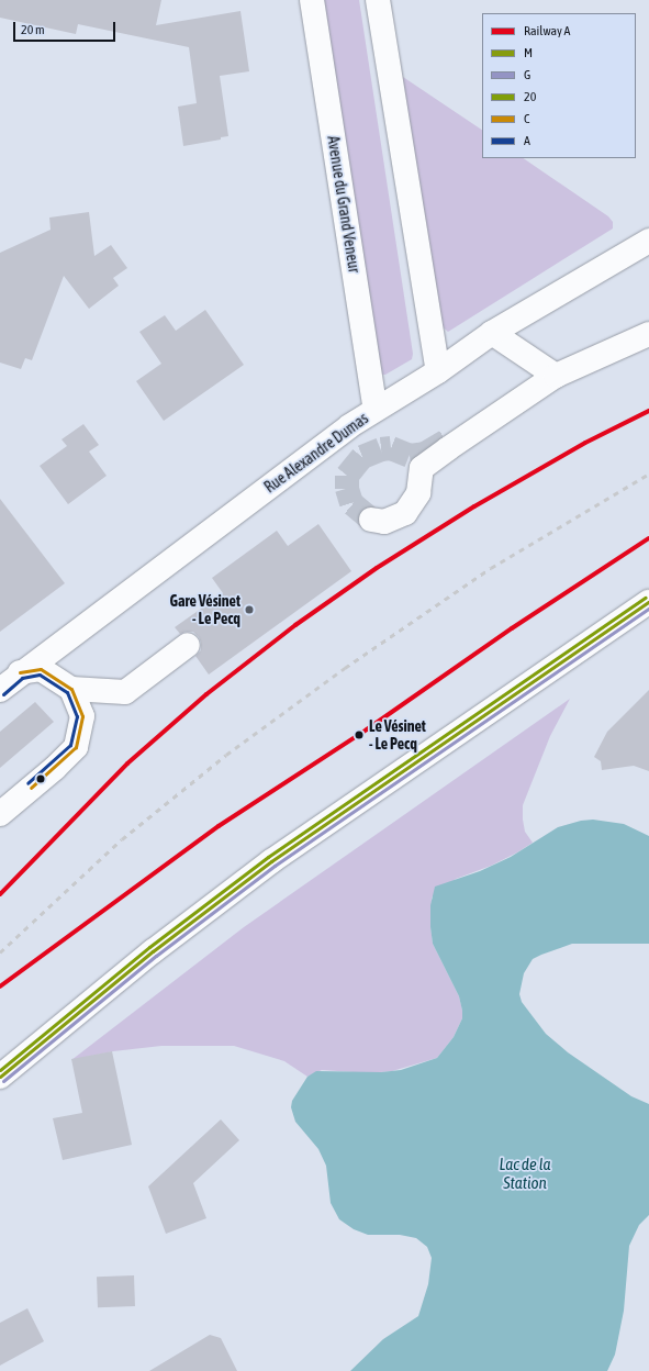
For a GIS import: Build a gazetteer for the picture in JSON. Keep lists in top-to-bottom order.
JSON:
{
  "streets": {
    "street": ["Avenue du Grand Veneur", "Rue Alexandre Dumas"]
  },
  "crossings": [
    ["Avenue du Grand Veneur", "Rue Alexandre Dumas"]
  ],
  "water": ["Lac de la Station"],
  "places": ["Gare Vésinet - Le Pecq", "Le Vésinet - Le Pecq"],
  "lines": [
    "rail line A",
    "transit line 20",
    "transit line M",
    "transit line G",
    "transit line C",
    "transit line A"
  ],
  "legend": [
    "Railway A",
    "M",
    "G",
    "20",
    "C",
    "A"
  ],
  "scale_bar": "20 m"
}
